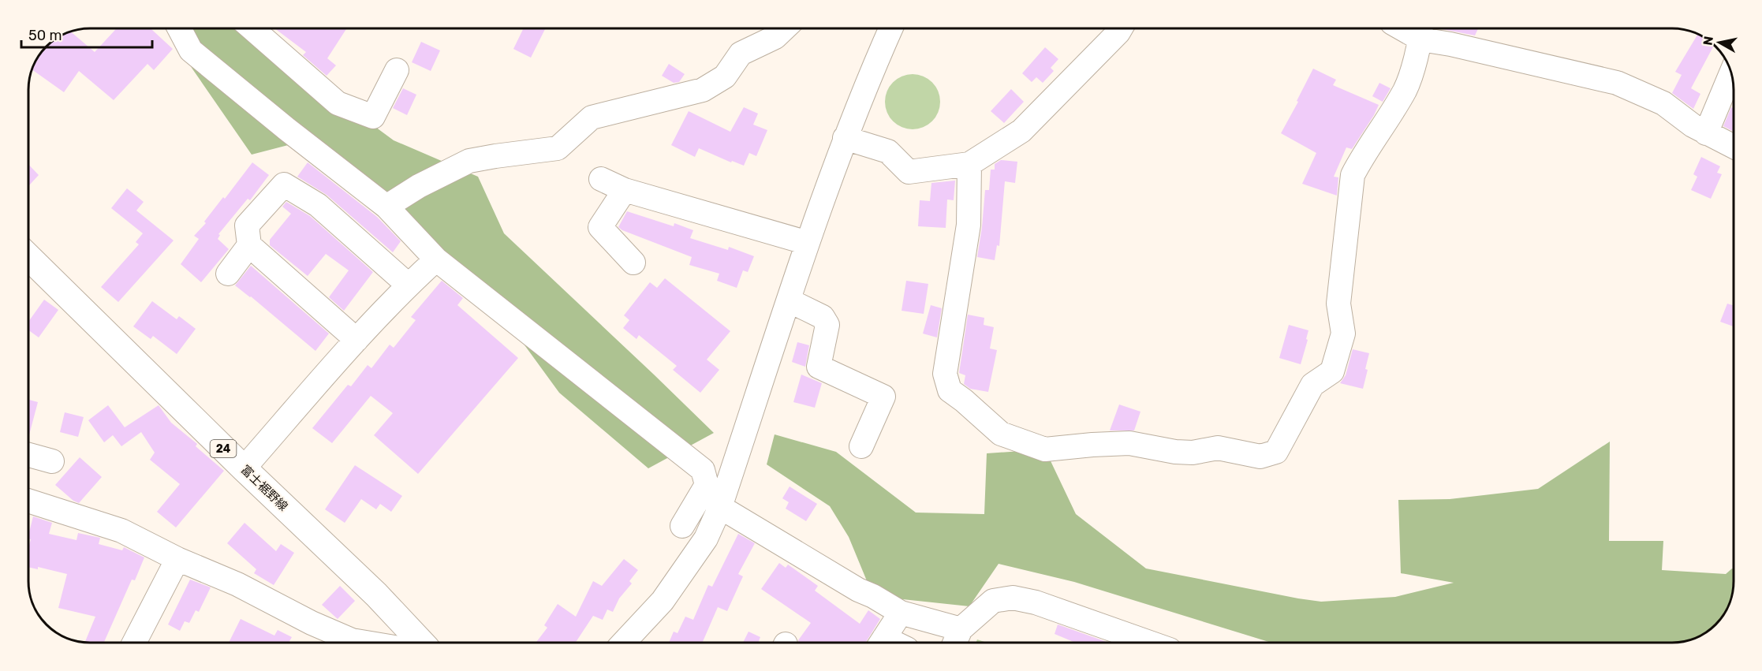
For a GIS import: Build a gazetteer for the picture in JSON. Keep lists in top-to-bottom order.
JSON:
{
  "streets": {
    "main road": ["24", "富士裾野線"]
  },
  "scale_bar": "50 m",
  "north": "left"
}
